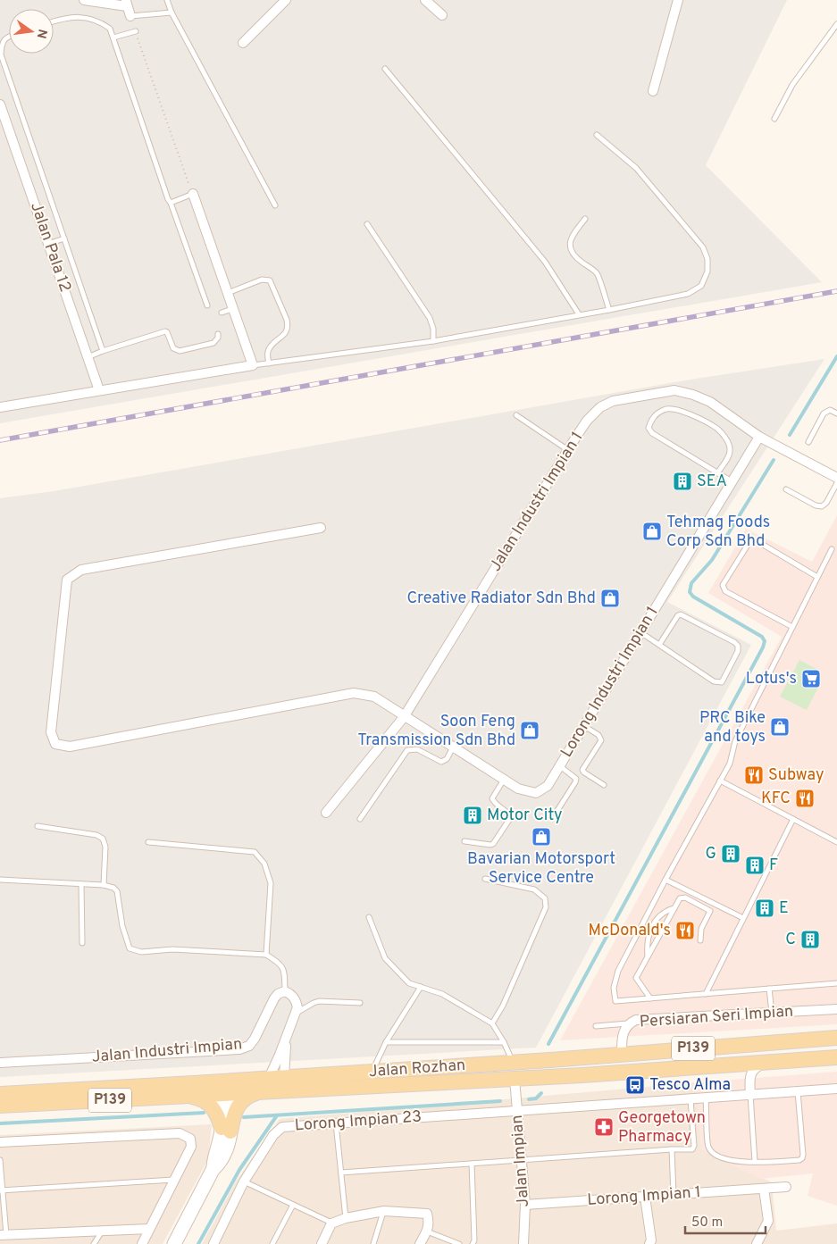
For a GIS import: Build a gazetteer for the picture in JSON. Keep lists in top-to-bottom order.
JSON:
{
  "streets": {
    "main road": ["P139", "Jalan Rozhan"],
    "street": [
      "Jalan Pala 12",
      "Jalan Industri Impian 1",
      "Lorong Industri Impian 1",
      "Persiaran Seri Impian",
      "Jalan Industri Impian",
      "Lorong Impian 23",
      "Jalan Impian",
      "Lorong Impian 1"
    ]
  },
  "crossings": [
    ["Jalan Industri Impian 1", "Lorong Industri Impian 1"],
    ["Jalan Rozhan", "Jalan Impian"],
    ["Lorong Impian 23", "Jalan Impian"],
    ["Jalan Impian", "Lorong Impian 1"]
  ],
  "places": {
    "building": [
      "SEA",
      "Motor City",
      "G",
      "F",
      "E",
      "C"
    ],
    "shop": [
      "Tehmag Foods Corp Sdn Bhd",
      "Creative Radiator Sdn Bhd",
      "PRC Bike and toys",
      "Soon Feng Transmission Sdn Bhd",
      "Bavarian Motorsport Service Centre"
    ],
    "supermarket": ["Lotus's"],
    "restaurant": ["Subway", "KFC", "McDonald's"],
    "bus stop": ["Tesco Alma"],
    "pharmacy": ["Georgetown Pharmacy"]
  },
  "scale_bar": "50 m",
  "north": "right"
}
